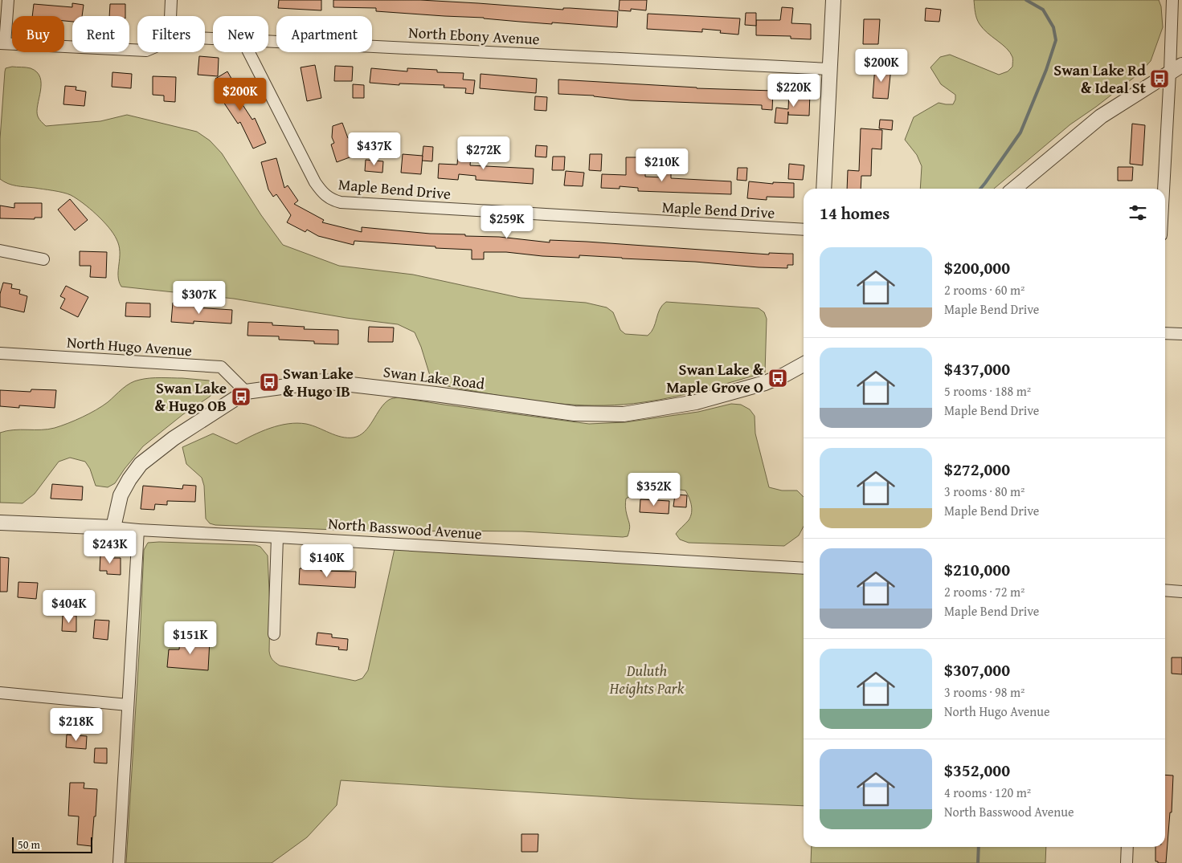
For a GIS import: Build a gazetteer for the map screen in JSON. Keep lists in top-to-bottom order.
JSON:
{
  "streets": {
    "street": [
      "North Ebony Avenue",
      "Maple Bend Drive",
      "North Hugo Avenue",
      "Swan Lake Road",
      "North Basswood Avenue"
    ]
  },
  "crossings": [
    ["North Hugo Avenue", "Swan Lake Road"],
    ["Swan Lake Road", "North Basswood Avenue"]
  ],
  "parks": ["Duluth Heights Park"],
  "places": {
    "bus stop": [
      "Swan Lake Rd & Ideal St",
      "Swan Lake & Maple Grove O",
      "Swan Lake & Hugo IB",
      "Swan Lake & Hugo OB"
    ]
  },
  "scale_bar": "50 m",
  "page": {
    "chip": [
      "Buy",
      "Rent",
      "Filters",
      "New",
      "Apartment"
    ],
    "price": [
      "$200K",
      "$220K",
      "$200K",
      "$437K",
      "$272K",
      "$210K",
      "$259K",
      "$307K",
      "$352K",
      "$243K",
      "$140K",
      "$404K",
      "$151K",
      "$218K"
    ],
    "heading": "14 homes",
    "list": [
      {
        "name": "$200,000",
        "note": "2 rooms · 60 m² · Maple Bend Drive"
      },
      {
        "name": "$437,000",
        "note": "5 rooms · 188 m² · Maple Bend Drive"
      },
      {
        "name": "$272,000",
        "note": "3 rooms · 80 m² · Maple Bend Drive"
      },
      {
        "name": "$210,000",
        "note": "2 rooms · 72 m² · Maple Bend Drive"
      },
      {
        "name": "$307,000",
        "note": "3 rooms · 98 m² · North Hugo Avenue"
      },
      {
        "name": "$352,000",
        "note": "4 rooms · 120 m² · North Basswood Avenue"
      }
    ],
    "scale": "50 m"
  }
}
